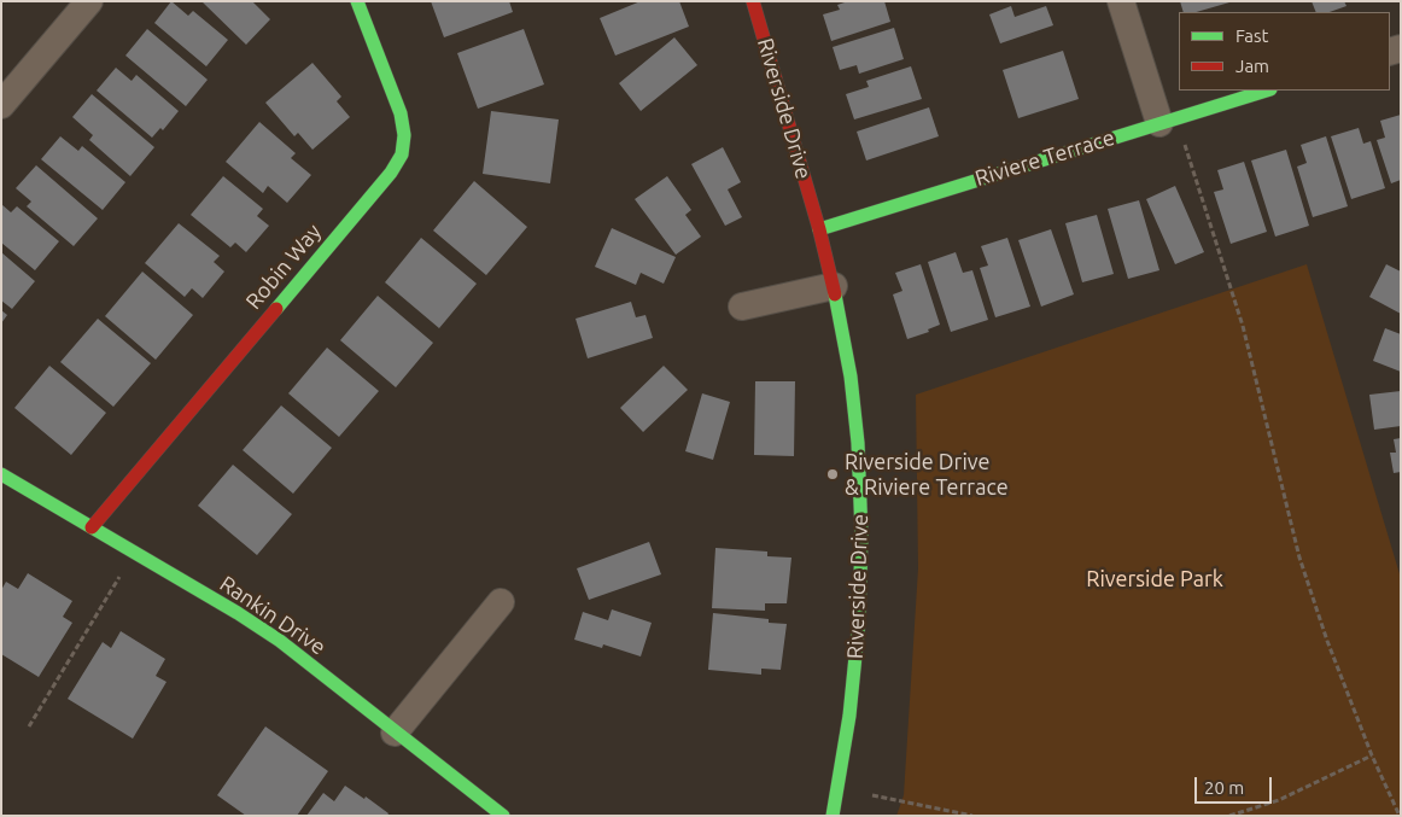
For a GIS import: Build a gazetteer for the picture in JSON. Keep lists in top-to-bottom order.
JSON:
{
  "streets": {
    "street": [
      "Riverside Drive",
      "Riviere Terrace",
      "Robin Way",
      "Rankin Drive"
    ]
  },
  "crossings": [
    ["Riverside Drive", "Riviere Terrace"],
    ["Robin Way", "Rankin Drive"]
  ],
  "parks": ["Riverside Park"],
  "places": ["Riverside Drive & Riviere Terrace"],
  "legend": ["Fast", "Jam"],
  "scale_bar": "20 m"
}
